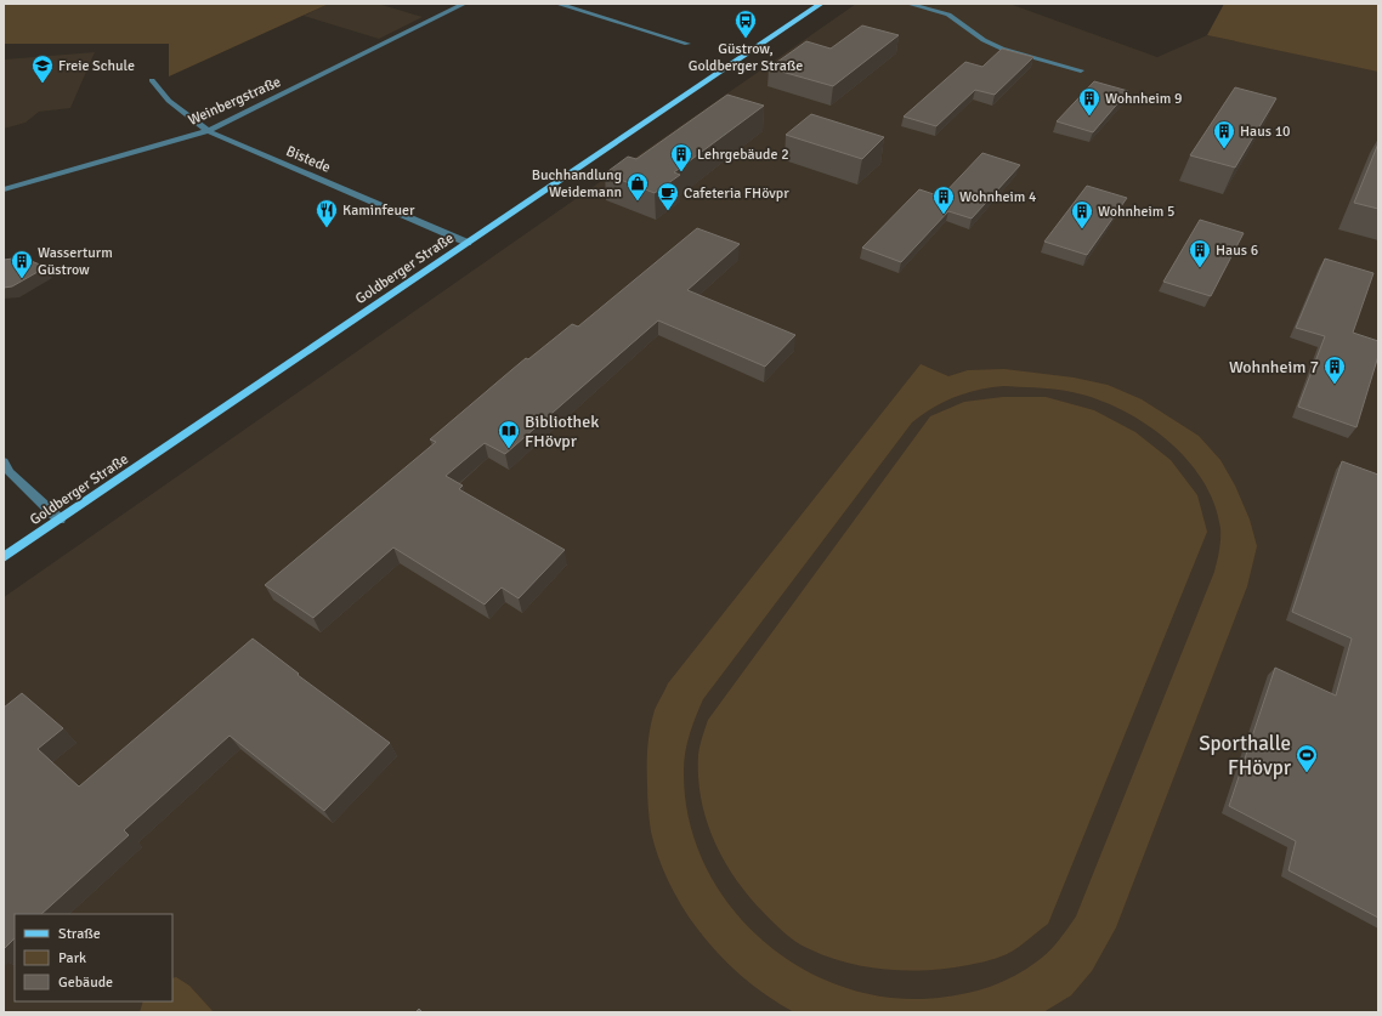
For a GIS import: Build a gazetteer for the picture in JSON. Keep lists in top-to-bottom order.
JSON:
{
  "streets": {
    "main road": ["Goldberger Straße"],
    "street": ["Weinbergstraße", "Bistede"]
  },
  "crossings": [
    ["Weinbergstraße", "Bistede"],
    ["Bistede", "Goldberger Straße"]
  ],
  "places": {
    "bus stop": ["Güstrow, Goldberger Straße"],
    "school or university": ["Freie Schule"],
    "building": [
      "Wohnheim 9",
      "Haus 10",
      "Lehrgebäude 2",
      "Wohnheim 4",
      "Wohnheim 5",
      "Haus 6",
      "Wasserturm Güstrow",
      "Wohnheim 7"
    ],
    "shop": ["Buchhandlung Weidemann"],
    "cafe": ["Cafeteria FHövpr"],
    "restaurant": ["Kaminfeuer"],
    "library": ["Bibliothek FHövpr"],
    "sports": ["Sporthalle FHövpr"]
  },
  "legend": ["Straße", "Park", "Gebäude"]
}
